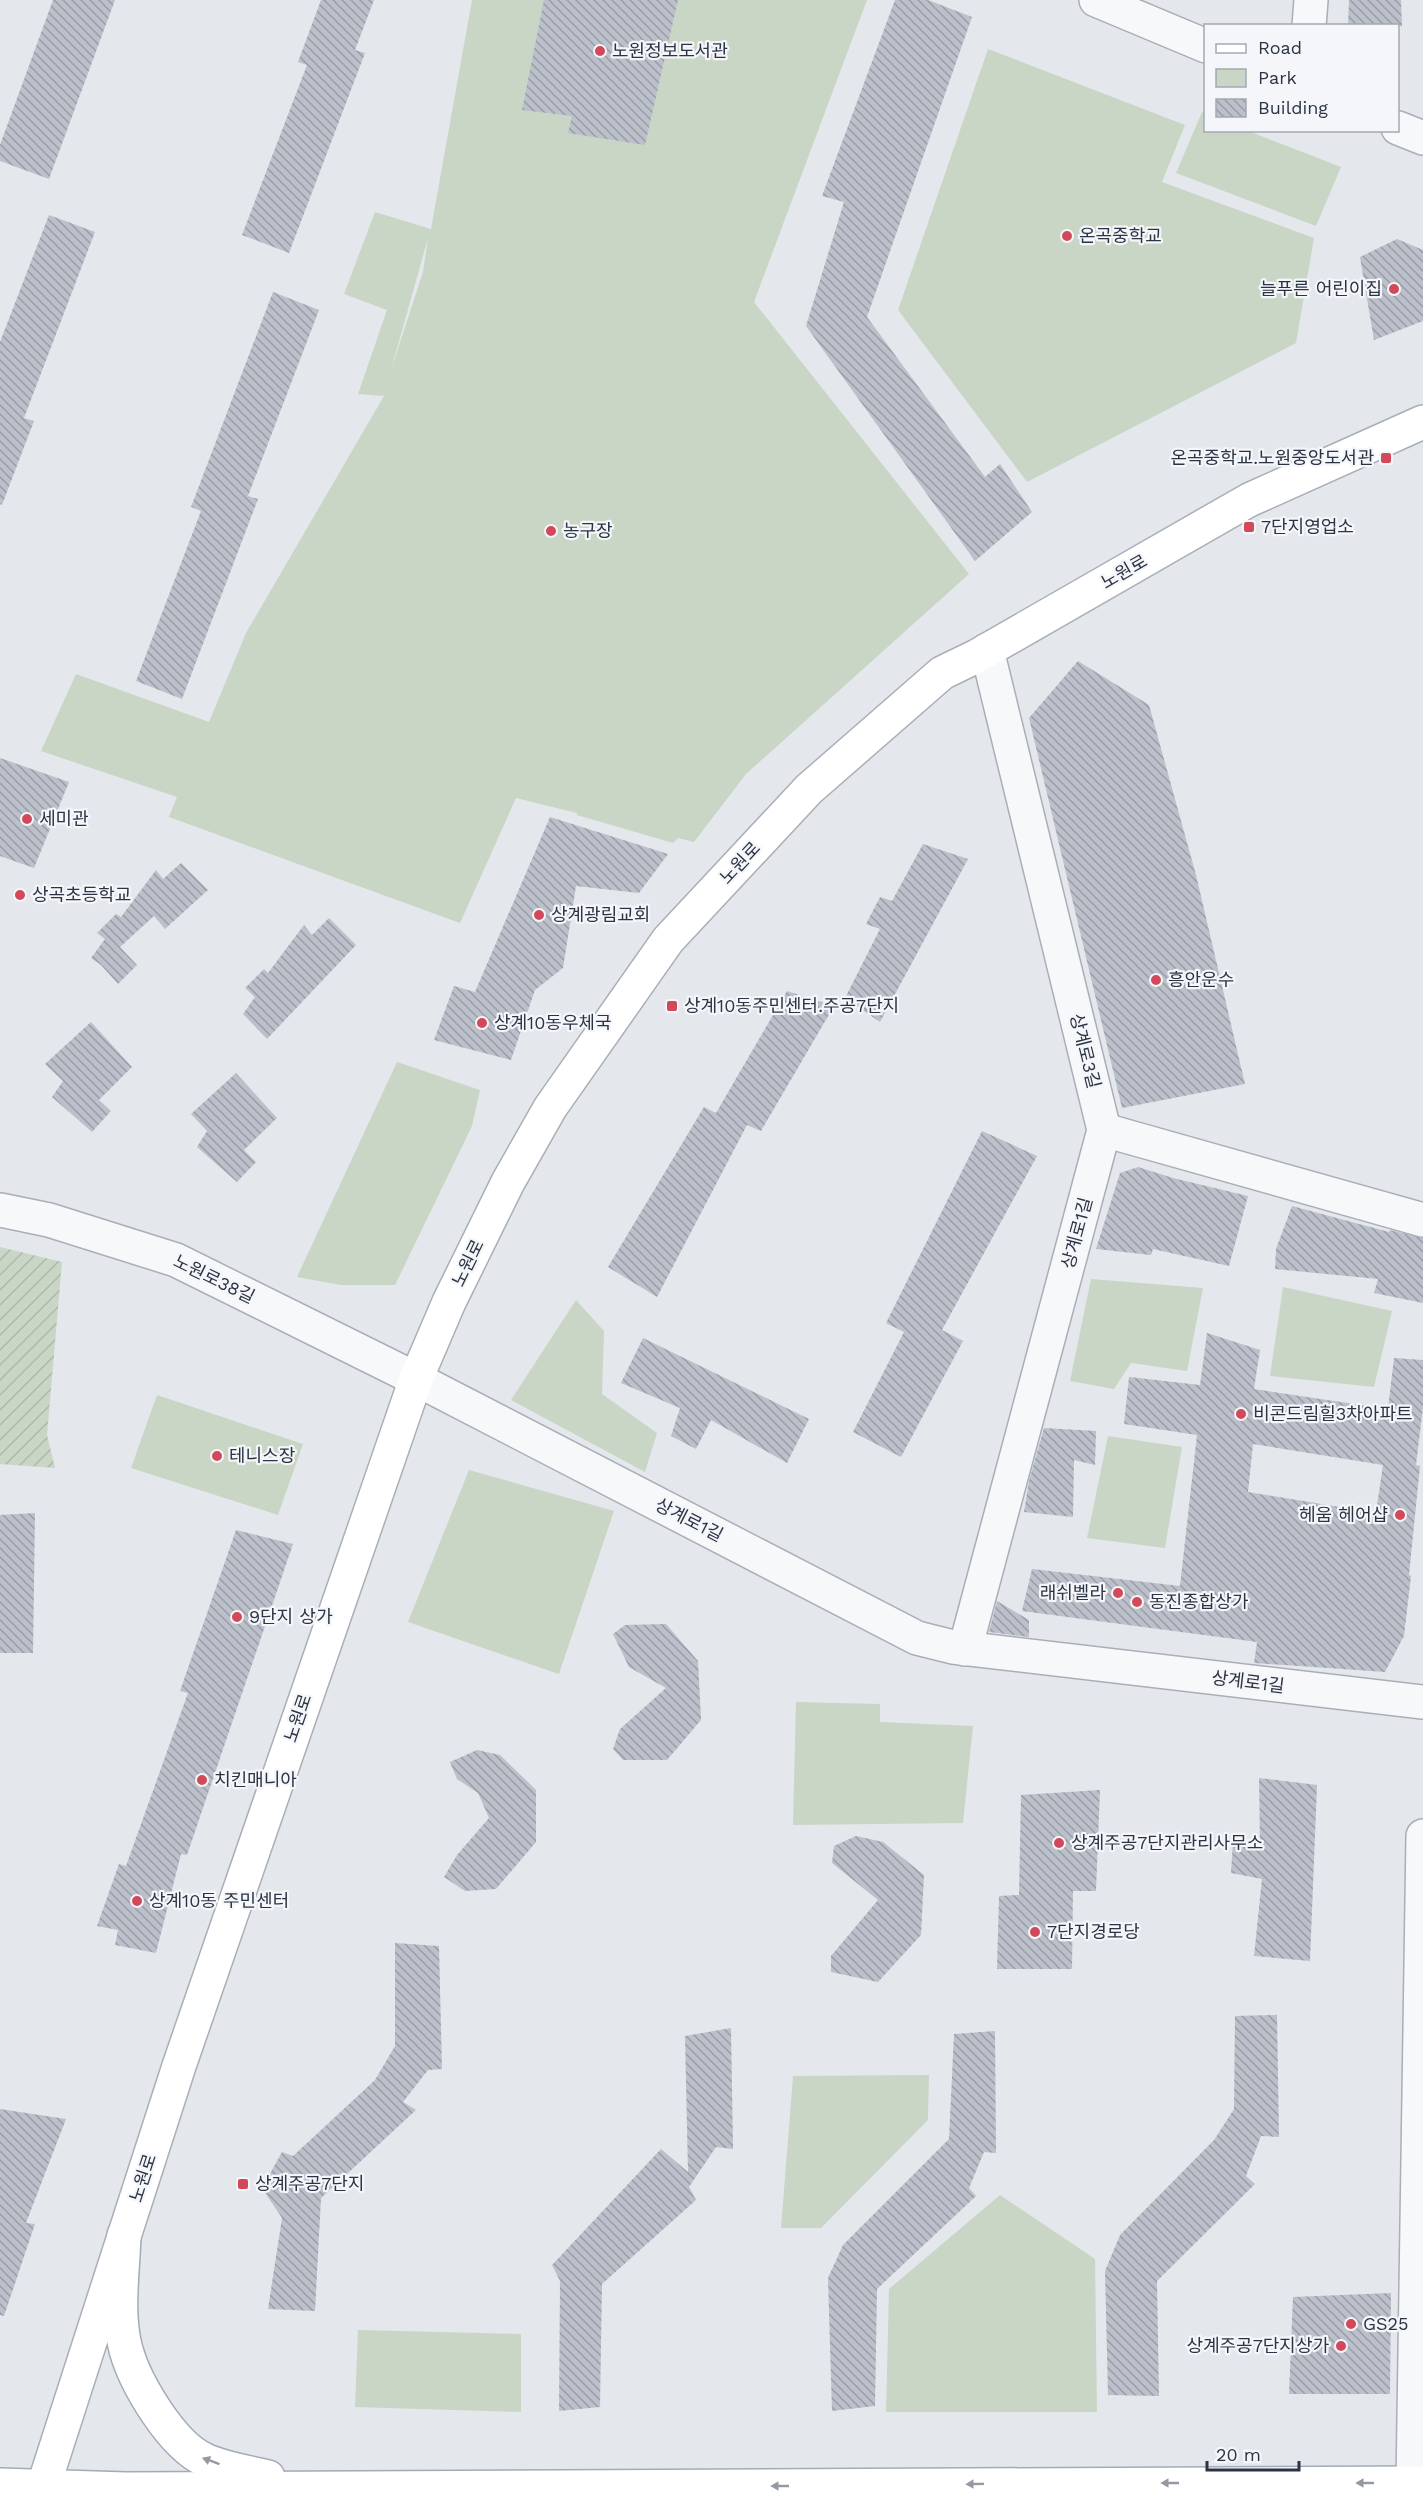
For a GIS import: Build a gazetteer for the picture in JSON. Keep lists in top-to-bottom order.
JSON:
{
  "streets": {
    "main road": ["노원로"],
    "street": ["상계로3길", "상계로1길", "노원로38길"]
  },
  "crossings": [
    ["노원로", "상계로3길"],
    ["노원로", "상계로1길"],
    ["노원로", "노원로38길"],
    ["상계로3길", "상계로1길"],
    ["상계로1길", "노원로38길"]
  ],
  "places": {
    "other": [
      "노원정보도서관",
      "온곡중학교",
      "늘푸른 어린이집",
      "농구장",
      "세미관",
      "상곡초등학교",
      "상계광림교회",
      "흥안운수",
      "상계10동우체국",
      "비콘드림힐3차아파트",
      "테니스장",
      "헤움 헤어샵",
      "래쉬벨라",
      "동진종합상가",
      "9단지 상가",
      "치킨매니아",
      "상계주공7단지관리사무소",
      "상계10동 주민센터",
      "7단지경로당",
      "GS25",
      "상계주공7단지상가"
    ],
    "transit": [
      "온곡중학교.노원중앙도서관",
      "7단지영업소",
      "상계10동주민센터.주공7단지",
      "상계주공7단지"
    ]
  },
  "legend": ["Road", "Park", "Building"],
  "scale_bar": "20 m"
}
